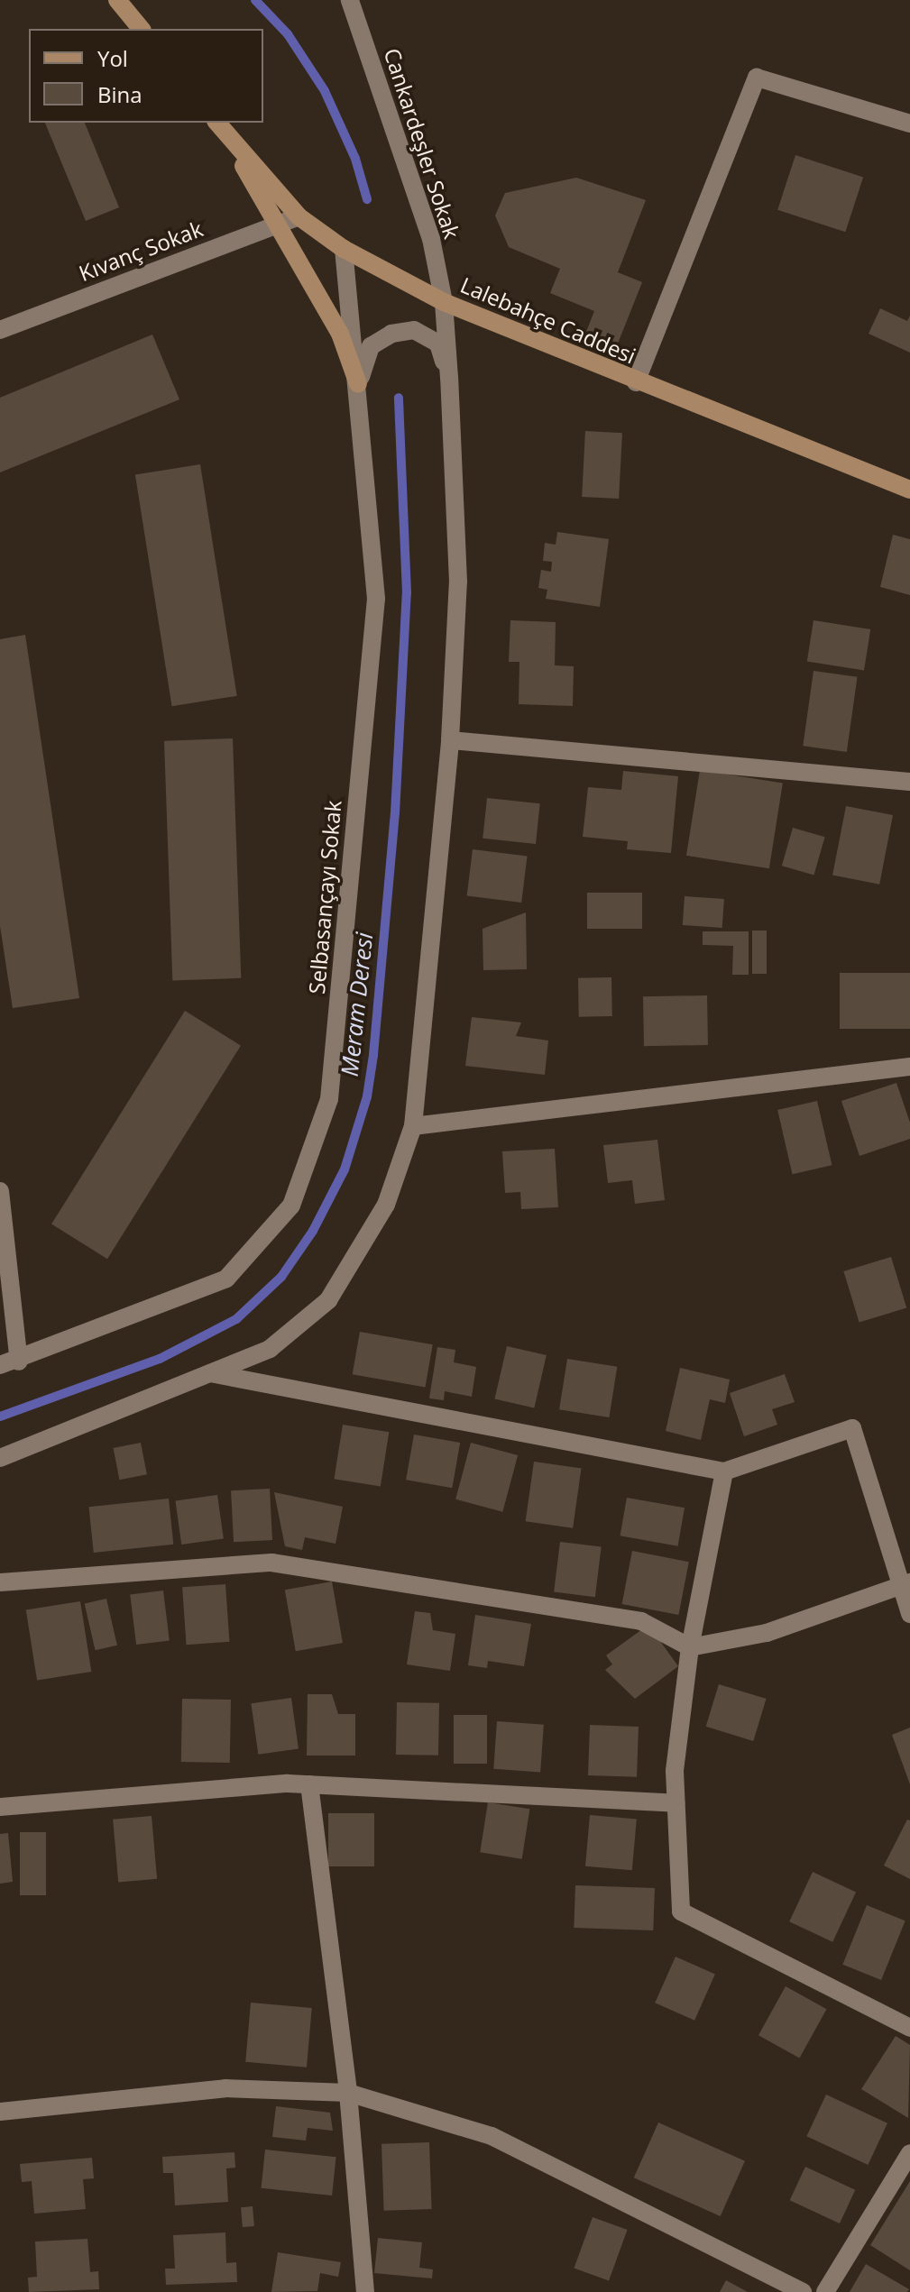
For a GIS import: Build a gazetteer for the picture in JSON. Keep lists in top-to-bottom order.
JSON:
{
  "streets": {
    "street": [
      "Cankardeşler Sokak",
      "Kıvanç Sokak",
      "Lalebahçe Caddesi",
      "Selbasançayı Sokak"
    ]
  },
  "crossings": [
    ["Cankardeşler Sokak", "Lalebahçe Caddesi"],
    ["Kıvanç Sokak", "Lalebahçe Caddesi"],
    ["Lalebahçe Caddesi", "Selbasançayı Sokak"]
  ],
  "water": ["Meram Deresi"],
  "legend": ["Yol", "Bina"]
}
